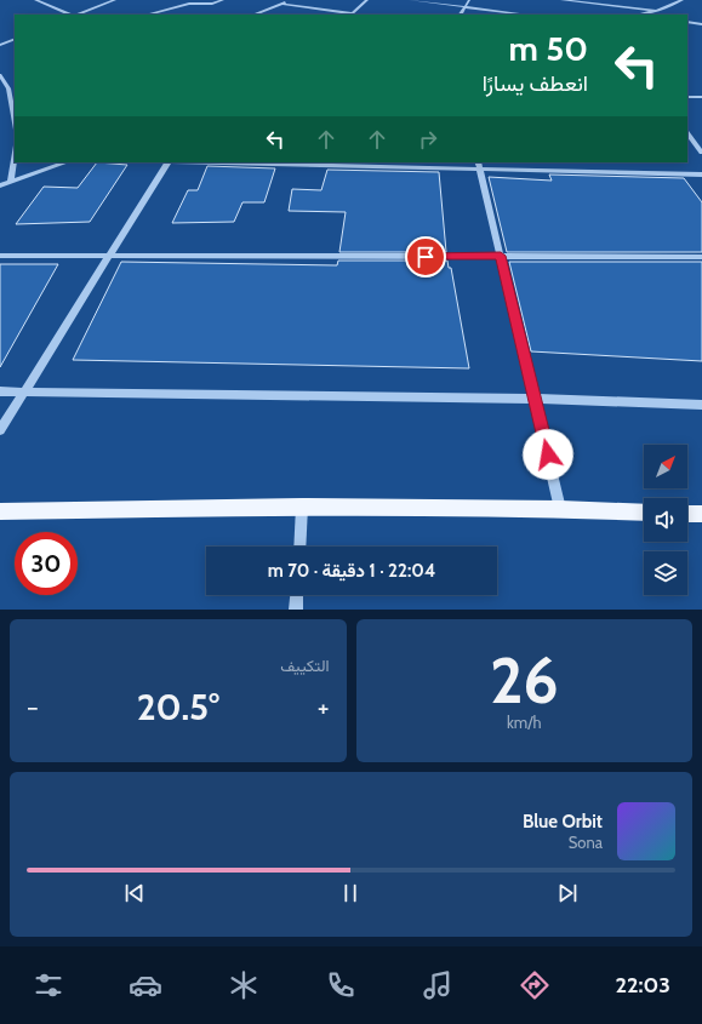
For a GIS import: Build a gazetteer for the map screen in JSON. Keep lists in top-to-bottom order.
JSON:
{
  "north": "top right",
  "page": {
    "turn": ["50 m", "انعطف يسارًا"],
    "limit": "30",
    "trip": "22:04 · 1 دقيقة · 70 m",
    "tile": [
      ["26", "km/h"],
      "التكييف"
    ],
    "heat": ["−", "20.5°", "+"],
    "song": ["Blue Orbit", "Sona"],
    "tabs": "22:03"
  }
}
